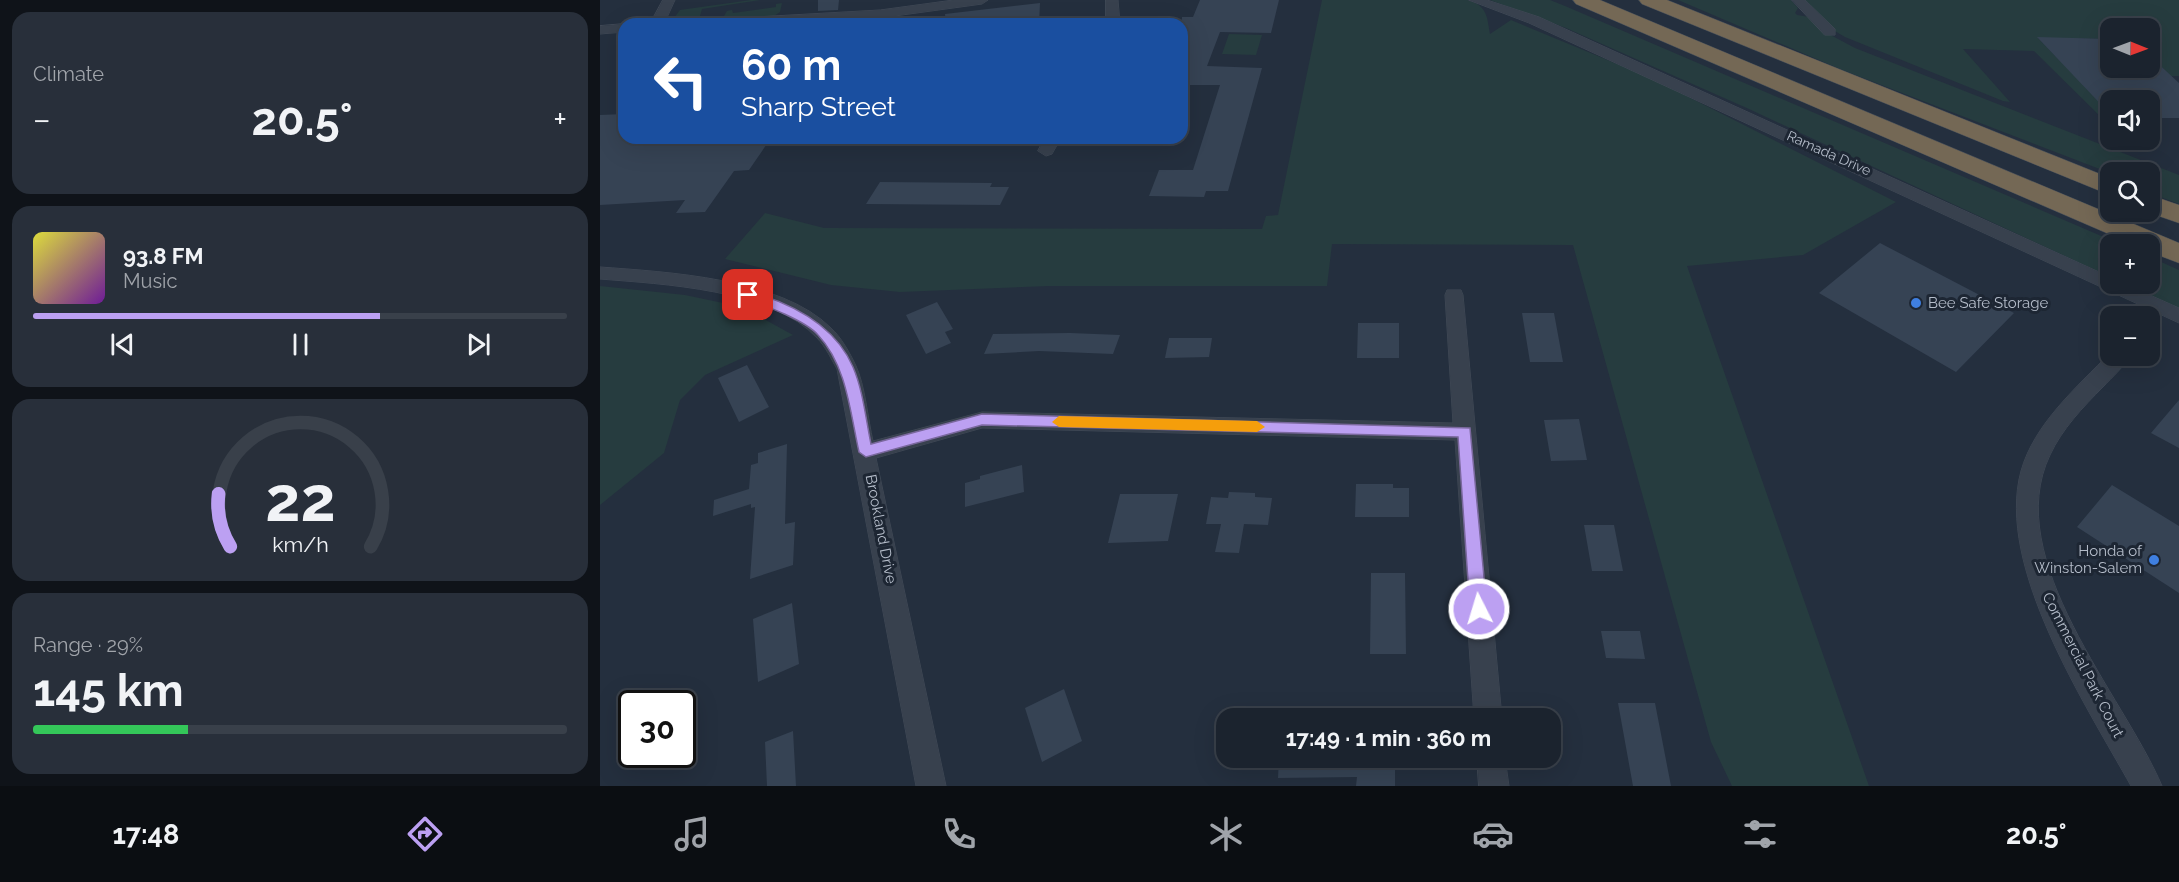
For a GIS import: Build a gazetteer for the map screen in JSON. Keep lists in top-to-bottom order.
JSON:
{
  "streets": {
    "street": ["Ramada Drive", "Brookland Drive", "Commercial Park Court"]
  },
  "places": ["Bee Safe Storage", "Honda of Winston-Salem"],
  "north": "right",
  "page": {
    "tile": [
      "Climate",
      ["Range · 29%", "145 km"]
    ],
    "map_buttons": ["+", "−"],
    "turn": ["60 m", "Sharp Street"],
    "heat": ["−", "20.5°", "+"],
    "song": ["93.8 FM", "Music"],
    "limit": "30",
    "trip": "17:49 · 1 min · 360 m",
    "tabs": ["17:48", "20.5°"],
    "gauge": ["22", "km/h"]
  }
}
